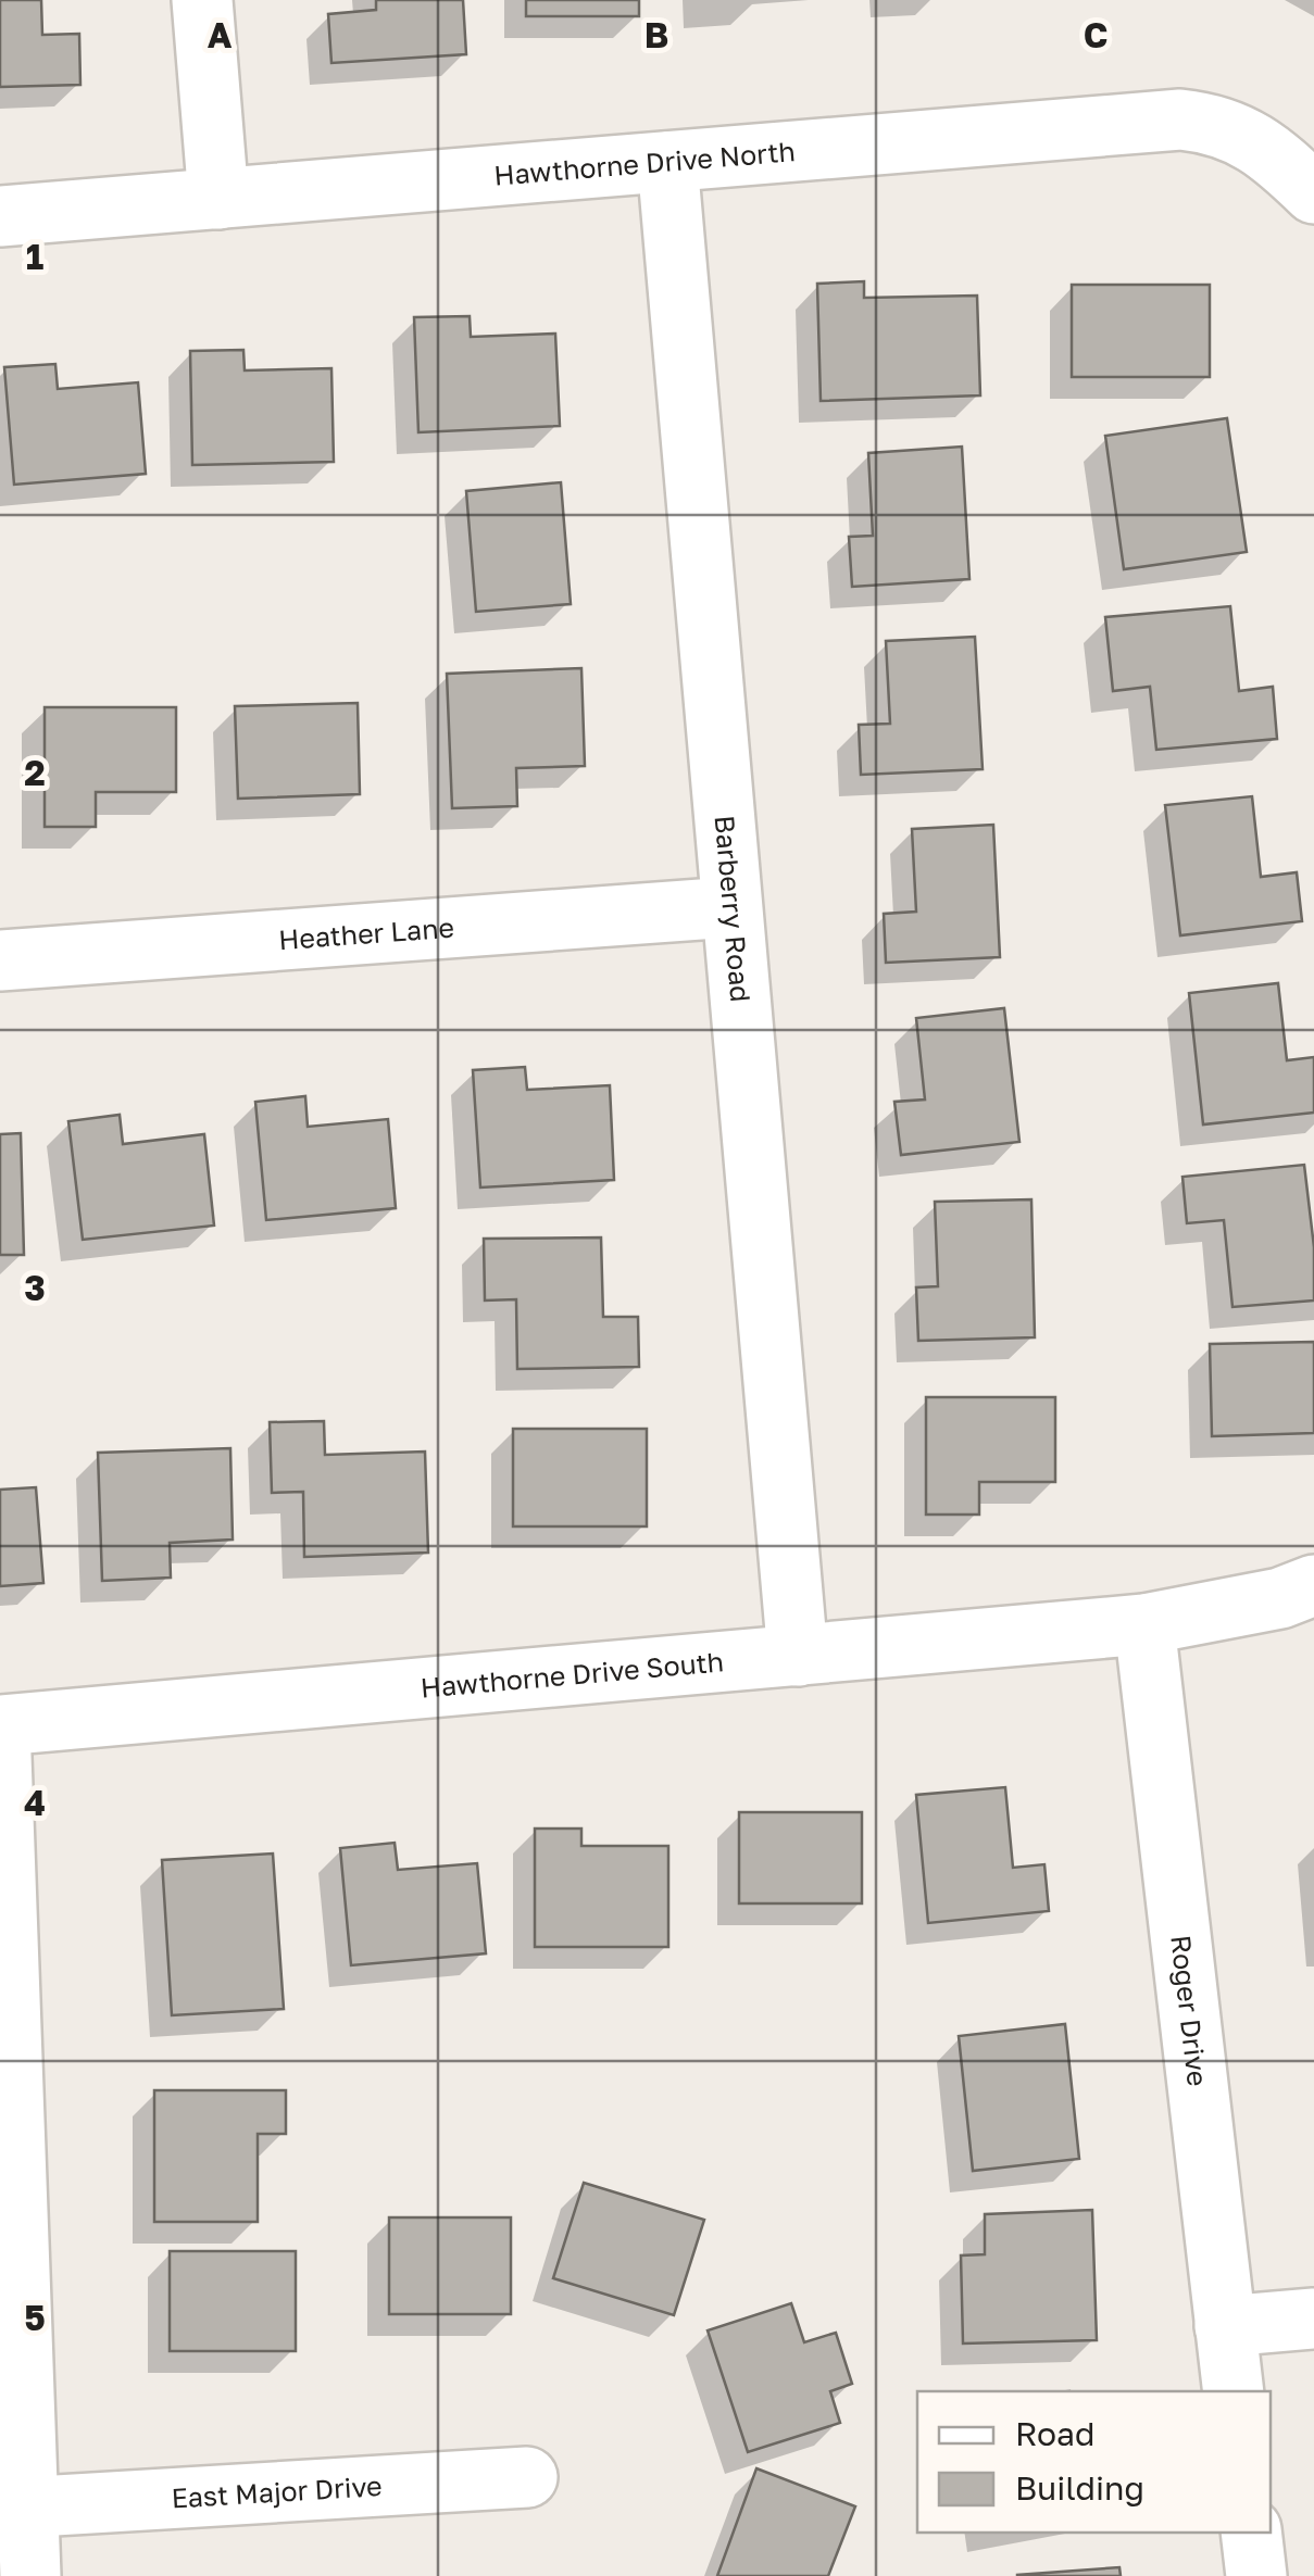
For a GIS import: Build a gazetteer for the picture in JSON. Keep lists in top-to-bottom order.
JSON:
{
  "streets": {
    "street": [
      "Hawthorne Drive North",
      "Barberry Road",
      "Heather Lane",
      "Hawthorne Drive South",
      "Roger Drive",
      "East Major Drive"
    ]
  },
  "crossings": [
    ["Hawthorne Drive North", "Barberry Road"],
    ["Barberry Road", "Heather Lane"],
    ["Barberry Road", "Hawthorne Drive South"],
    ["Hawthorne Drive South", "Roger Drive"]
  ],
  "legend": ["Road", "Building"],
  "grid": {
    "columns": ["A", "B", "C"],
    "rows": [
      "1",
      "2",
      "3",
      "4",
      "5"
    ]
  }
}
